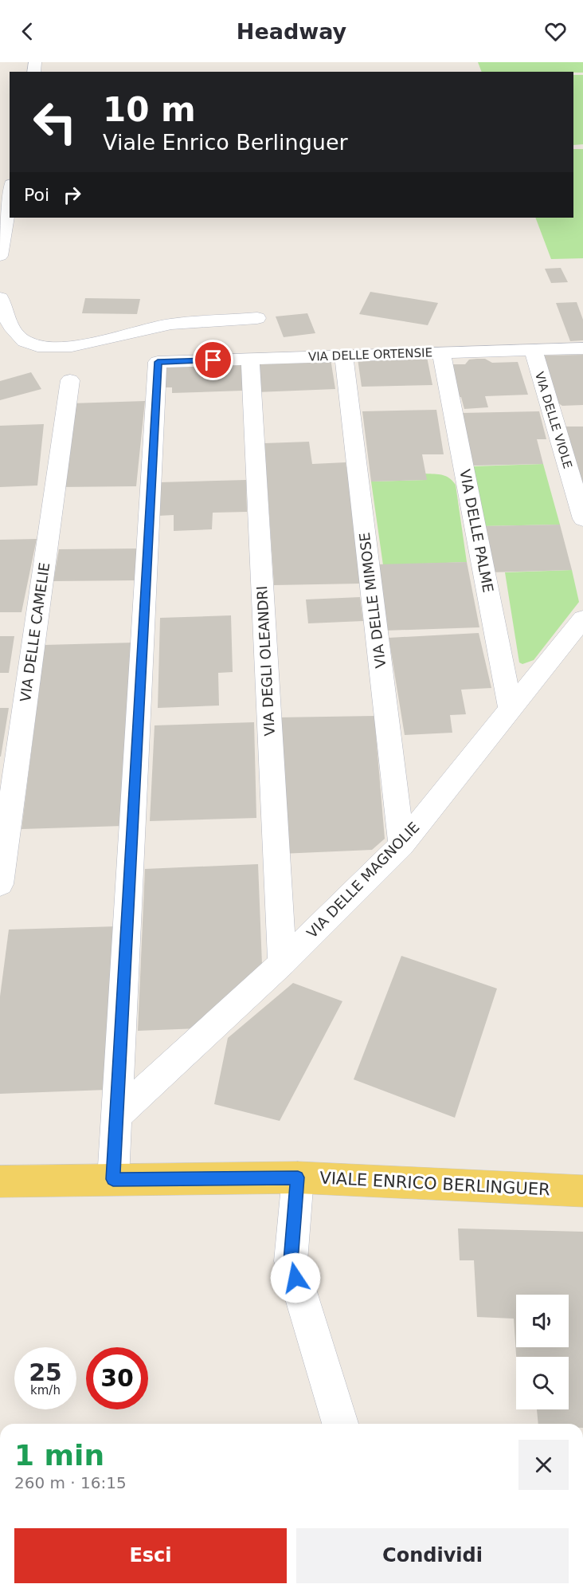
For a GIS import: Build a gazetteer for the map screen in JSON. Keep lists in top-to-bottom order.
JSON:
{
  "streets": {
    "main road": ["VIALE ENRICO BERLINGUER"],
    "street": [
      "VIA DELLE ORTENSIE",
      "VIA DELLE VIOLE",
      "VIA DELLE PALME",
      "VIA DELLE MIMOSE",
      "VIA DELLE CAMELIE",
      "VIA DEGLI OLEANDRI",
      "VIA DELLE MAGNOLIE"
    ]
  },
  "crossings": [
    ["VIA DELLE ORTENSIE", "VIA DELLE VIOLE"],
    ["VIA DELLE ORTENSIE", "VIA DELLE PALME"],
    ["VIA DELLE ORTENSIE", "VIA DELLE MIMOSE"],
    ["VIA DELLE ORTENSIE", "VIA DEGLI OLEANDRI"],
    ["VIA DELLE ORTENSIE", "VIA DELLE MAGNOLIE"],
    ["VIA DELLE PALME", "VIA DELLE MAGNOLIE"],
    ["VIA DELLE MIMOSE", "VIA DELLE MAGNOLIE"],
    ["VIA DEGLI OLEANDRI", "VIA DELLE MAGNOLIE"]
  ],
  "page": {
    "header": "Headway",
    "turn": ["10 m", "Viale Enrico Berlinguer"],
    "then": "Poi",
    "speed": "25 km/h",
    "limit": "30",
    "heading": ["1 min", "260 m · 16:15"],
    "buttons": ["Esci", "Condividi"]
  }
}
